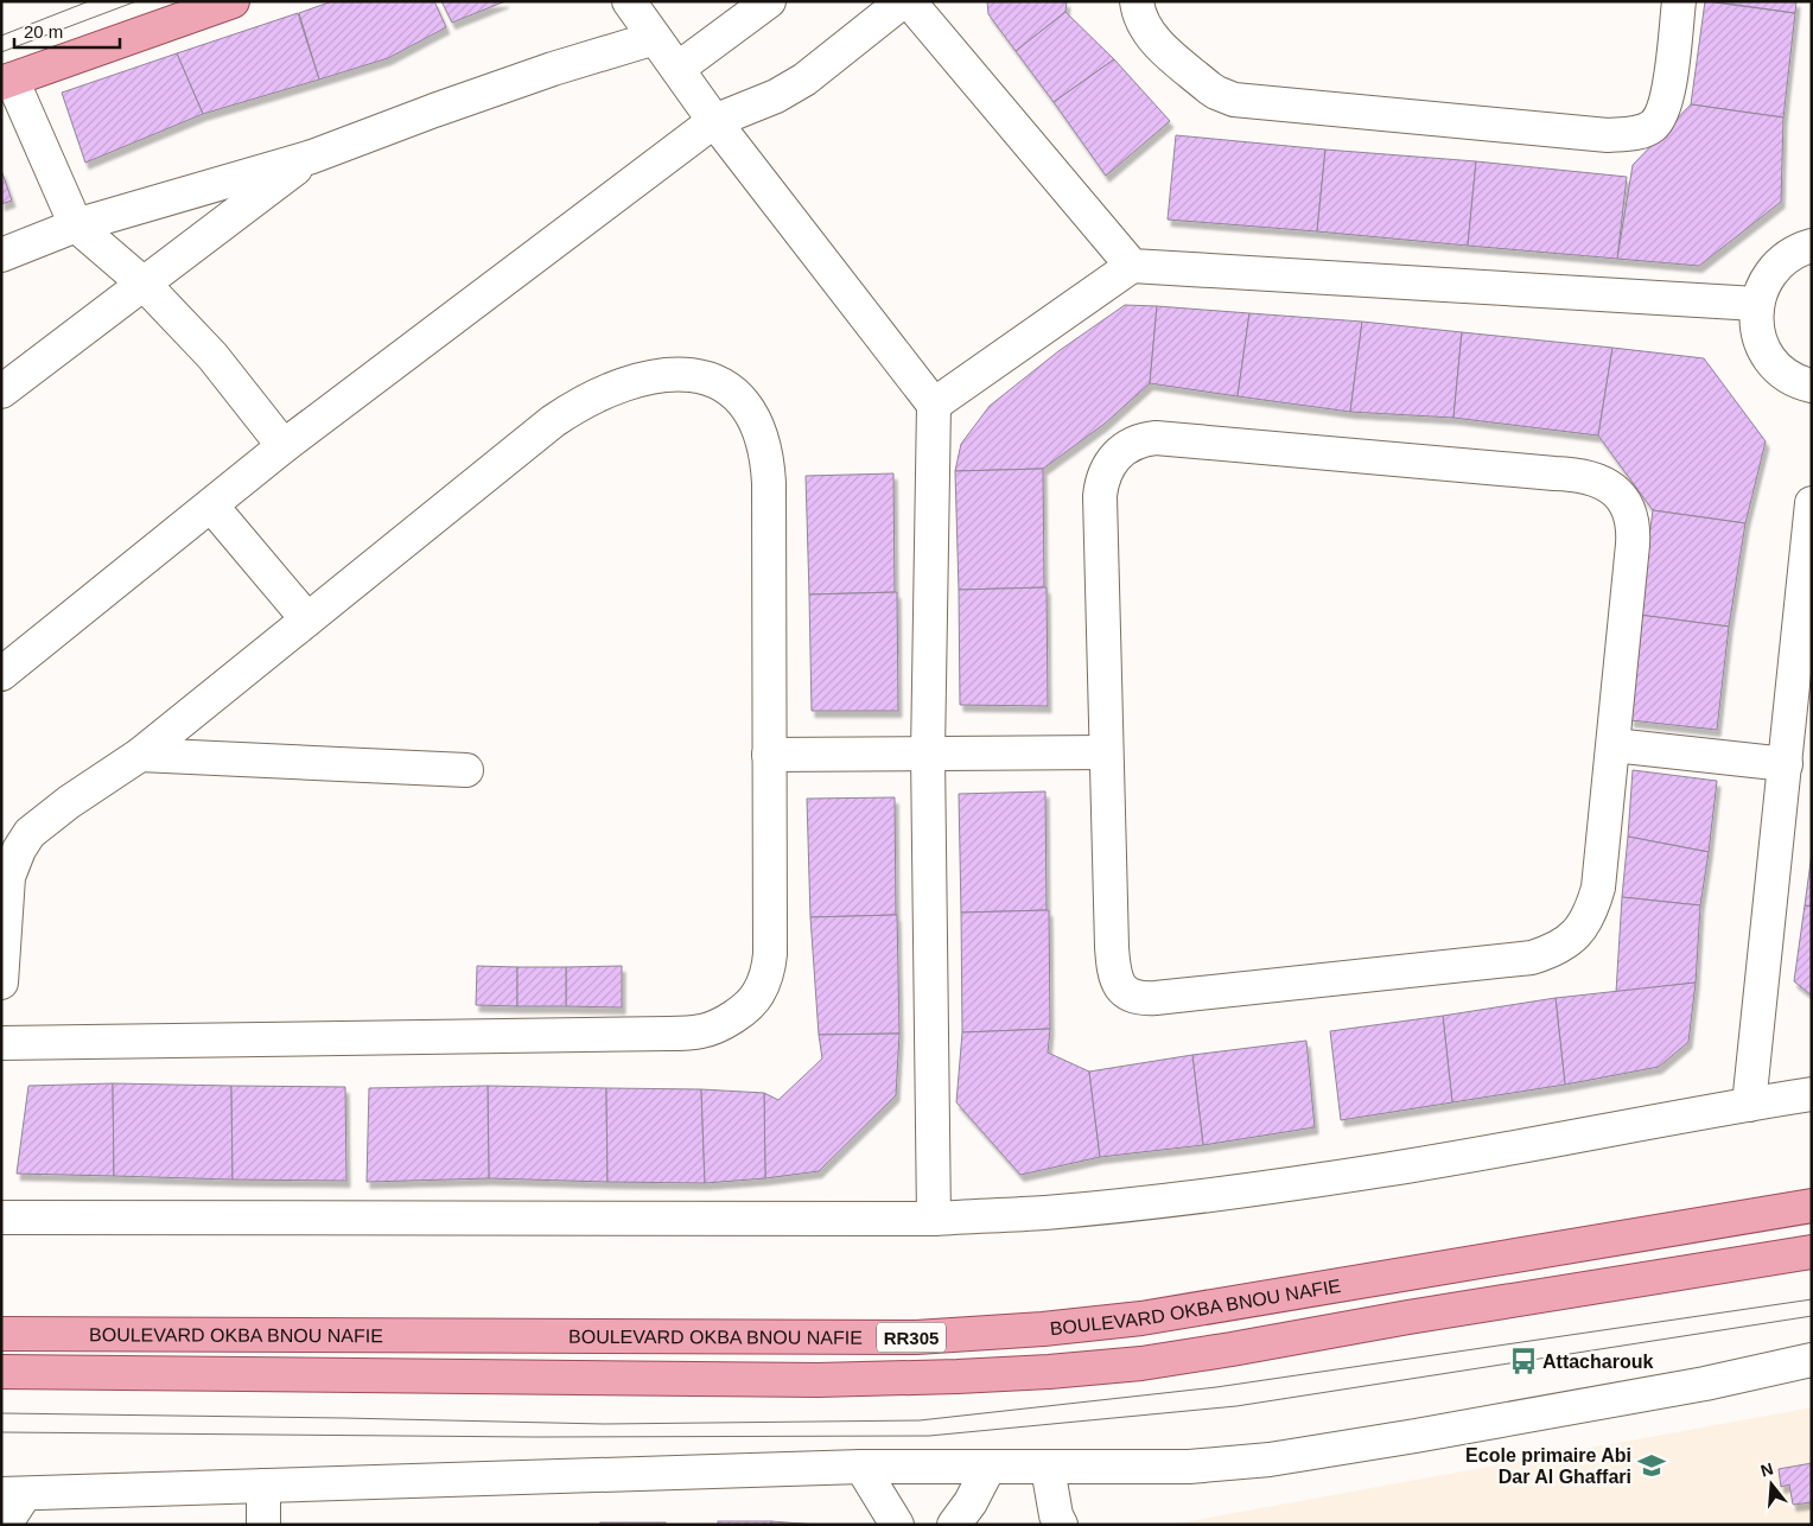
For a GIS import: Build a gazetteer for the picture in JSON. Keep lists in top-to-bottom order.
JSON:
{
  "streets": {
    "main road": ["BOULEVARD OKBA BNOU NAFIE", "RR305"]
  },
  "places": {
    "bus stop": ["Attacharouk"],
    "school or university": ["Ecole primaire Abi Dar Al Ghaffari"]
  },
  "scale_bar": "20 m",
  "north": "top"
}
